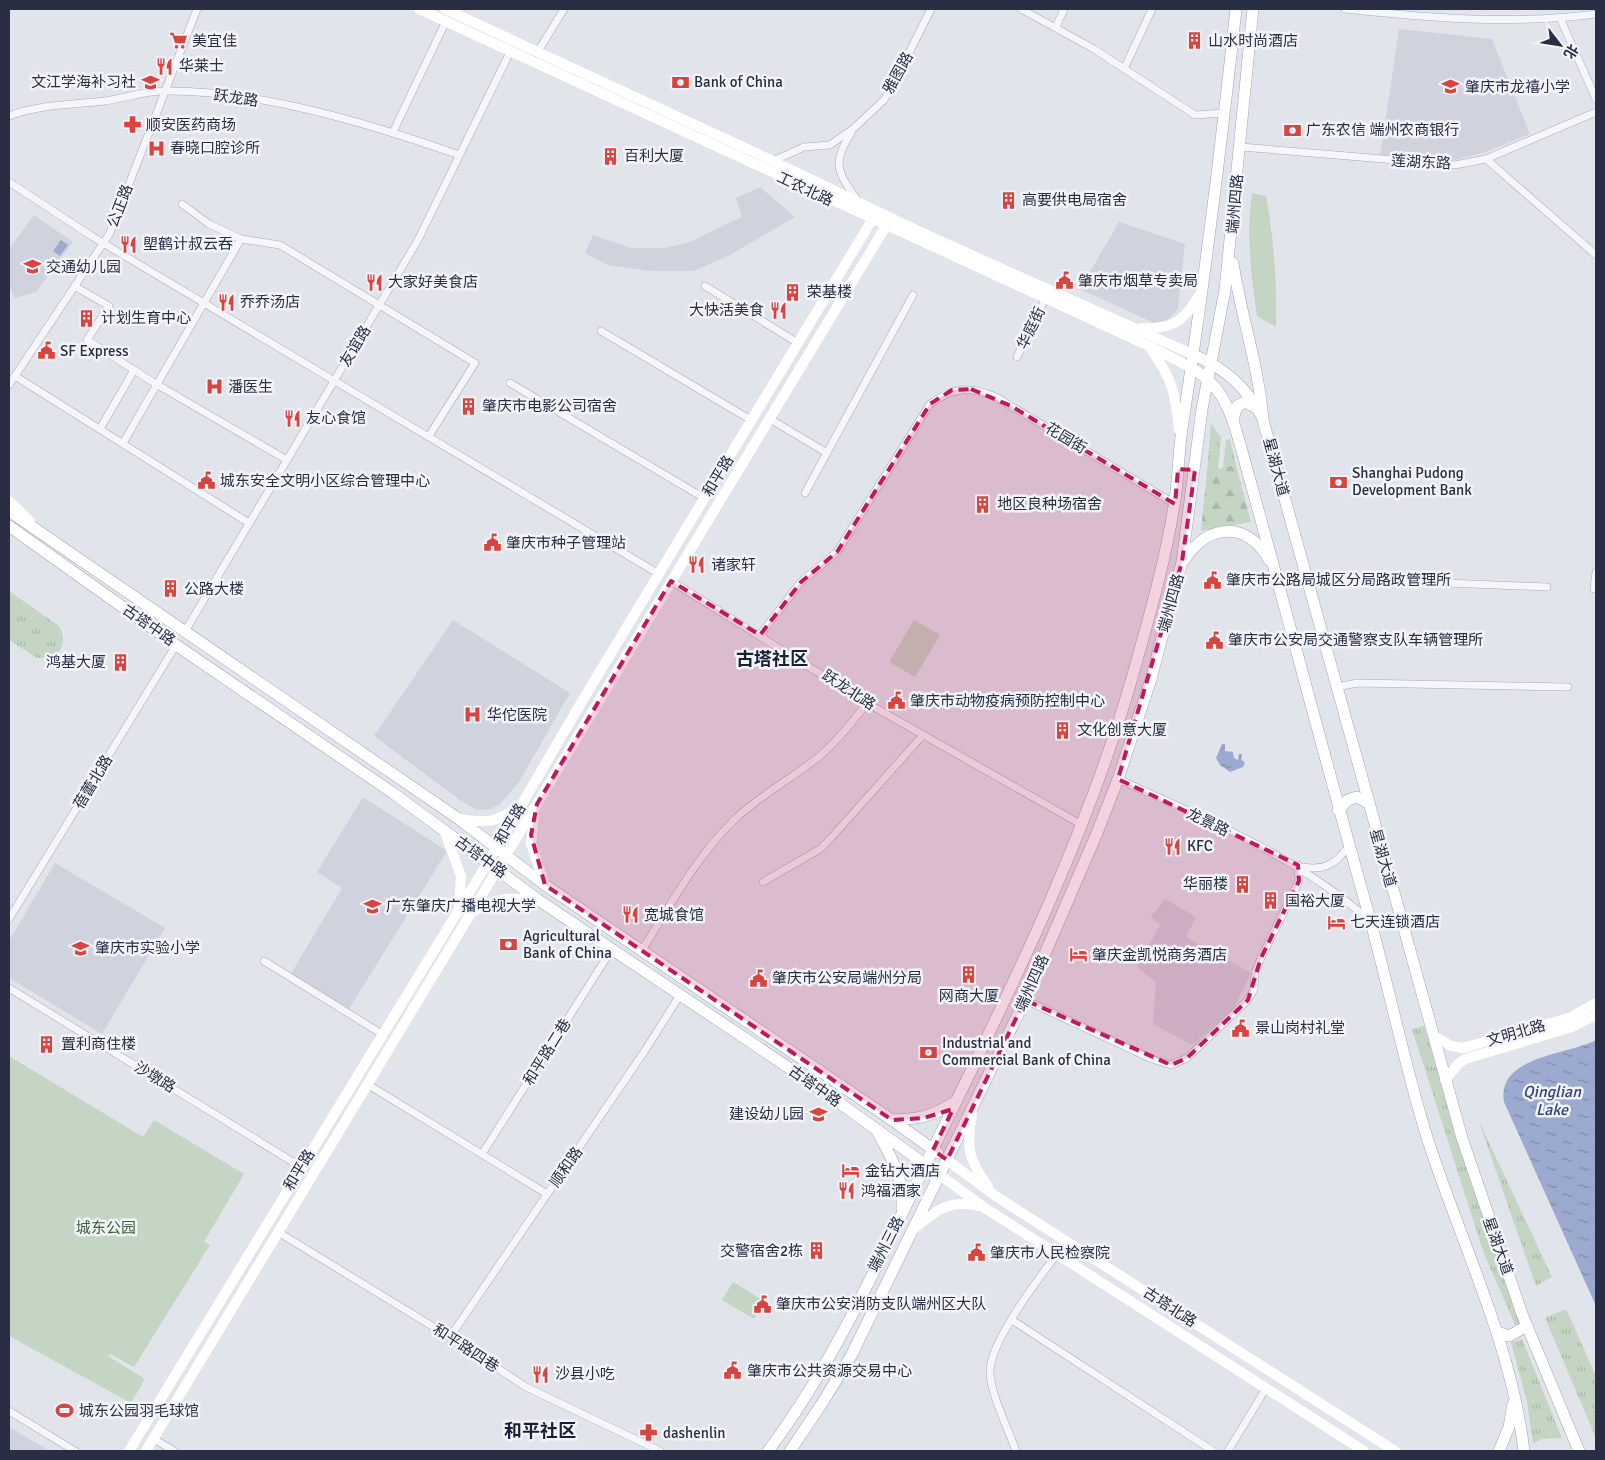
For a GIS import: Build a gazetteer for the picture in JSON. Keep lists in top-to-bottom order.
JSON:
{
  "streets": {
    "main road": [
      "工农北路",
      "端州四路",
      "星湖大道",
      "和平路",
      "古塔中路",
      "文明北路",
      "端州三路",
      "古塔北路"
    ],
    "street": [
      "雅图路",
      "跃龙路",
      "莲湖东路",
      "公正路",
      "华庭街",
      "友谊路",
      "花园街",
      "跃龙北路",
      "蓓蕾北路",
      "龙景路",
      "和平路二巷",
      "沙墩路",
      "顺和路",
      "和平路四巷"
    ]
  },
  "crossings": [
    ["跃龙路", "公正路"],
    ["跃龙路", "友谊路"],
    ["莲湖东路", "端州四路"],
    ["工农北路", "端州四路"],
    ["工农北路", "华庭街"],
    ["工农北路", "友谊路"],
    ["工农北路", "星湖大道"],
    ["工农北路", "和平路"],
    ["端州四路", "花园街"],
    ["端州四路", "星湖大道"],
    ["端州四路", "古塔中路"],
    ["端州四路", "跃龙北路"],
    ["端州四路", "龙景路"],
    ["端州四路", "端州三路"],
    ["端州四路", "古塔北路"],
    ["友谊路", "古塔中路"],
    ["花园街", "跃龙北路"],
    ["星湖大道", "文明北路"],
    ["和平路", "古塔中路"],
    ["和平路", "跃龙北路"],
    ["和平路", "沙墩路"],
    ["和平路", "和平路四巷"],
    ["古塔中路", "蓓蕾北路"],
    ["古塔中路", "和平路二巷"],
    ["古塔中路", "顺和路"],
    ["古塔中路", "端州三路"],
    ["古塔中路", "古塔北路"],
    ["顺和路", "和平路四巷"],
    ["端州三路", "古塔北路"]
  ],
  "districts": ["古塔社区", "和平社区"],
  "water": ["Qinglian Lake"],
  "parks": ["城东公园"],
  "places": {
    "supermarket": ["美宜佳"],
    "building": [
      "山水时尚酒店",
      "百利大厦",
      "高要供电局宿舍",
      "荣基楼",
      "计划生育中心",
      "肇庆市电影公司宿舍",
      "地区良种场宿舍",
      "公路大楼",
      "鸿基大厦",
      "文化创意大厦",
      "华丽楼",
      "国裕大厦",
      "网商大厦",
      "置利商住楼",
      "交警宿舍2栋"
    ],
    "restaurant": [
      "华莱士",
      "塱鹤计叔云吞",
      "大家好美食店",
      "乔乔汤店",
      "大快活美食",
      "友心食馆",
      "诸家轩",
      "KFC",
      "宽城食馆",
      "鸿福酒家",
      "沙县小吃"
    ],
    "school or university": [
      "文江学海补习社",
      "肇庆市龙禧小学",
      "交通幼儿园",
      "广东肇庆广播电视大学",
      "肇庆市实验小学",
      "建设幼儿园"
    ],
    "bank": [
      "Bank of China",
      "广东农信 端州农商银行",
      "Shanghai Pudong Development Bank",
      "Agricultural Bank of China",
      "Industrial and Commercial Bank of China"
    ],
    "pharmacy": ["顺安医药商场", "dashenlin"],
    "hospital": ["春晓口腔诊所", "潘医生", "华佗医院"],
    "public building": [
      "肇庆市烟草专卖局",
      "SF Express",
      "城东安全文明小区综合管理中心",
      "肇庆市种子管理站",
      "肇庆市公路局城区分局路政管理所",
      "肇庆市公安局交通警察支队车辆管理所",
      "肇庆市动物疫病预防控制中心",
      "肇庆市公安局端州分局",
      "景山岗村礼堂",
      "肇庆市人民检察院",
      "肇庆市公安消防支队端州区大队",
      "肇庆市公共资源交易中心"
    ],
    "hotel": ["七天连锁酒店", "肇庆金凯悦商务酒店", "金钻大酒店"],
    "sports": ["城东公园羽毛球馆"]
  },
  "north": "bottom right"
}
